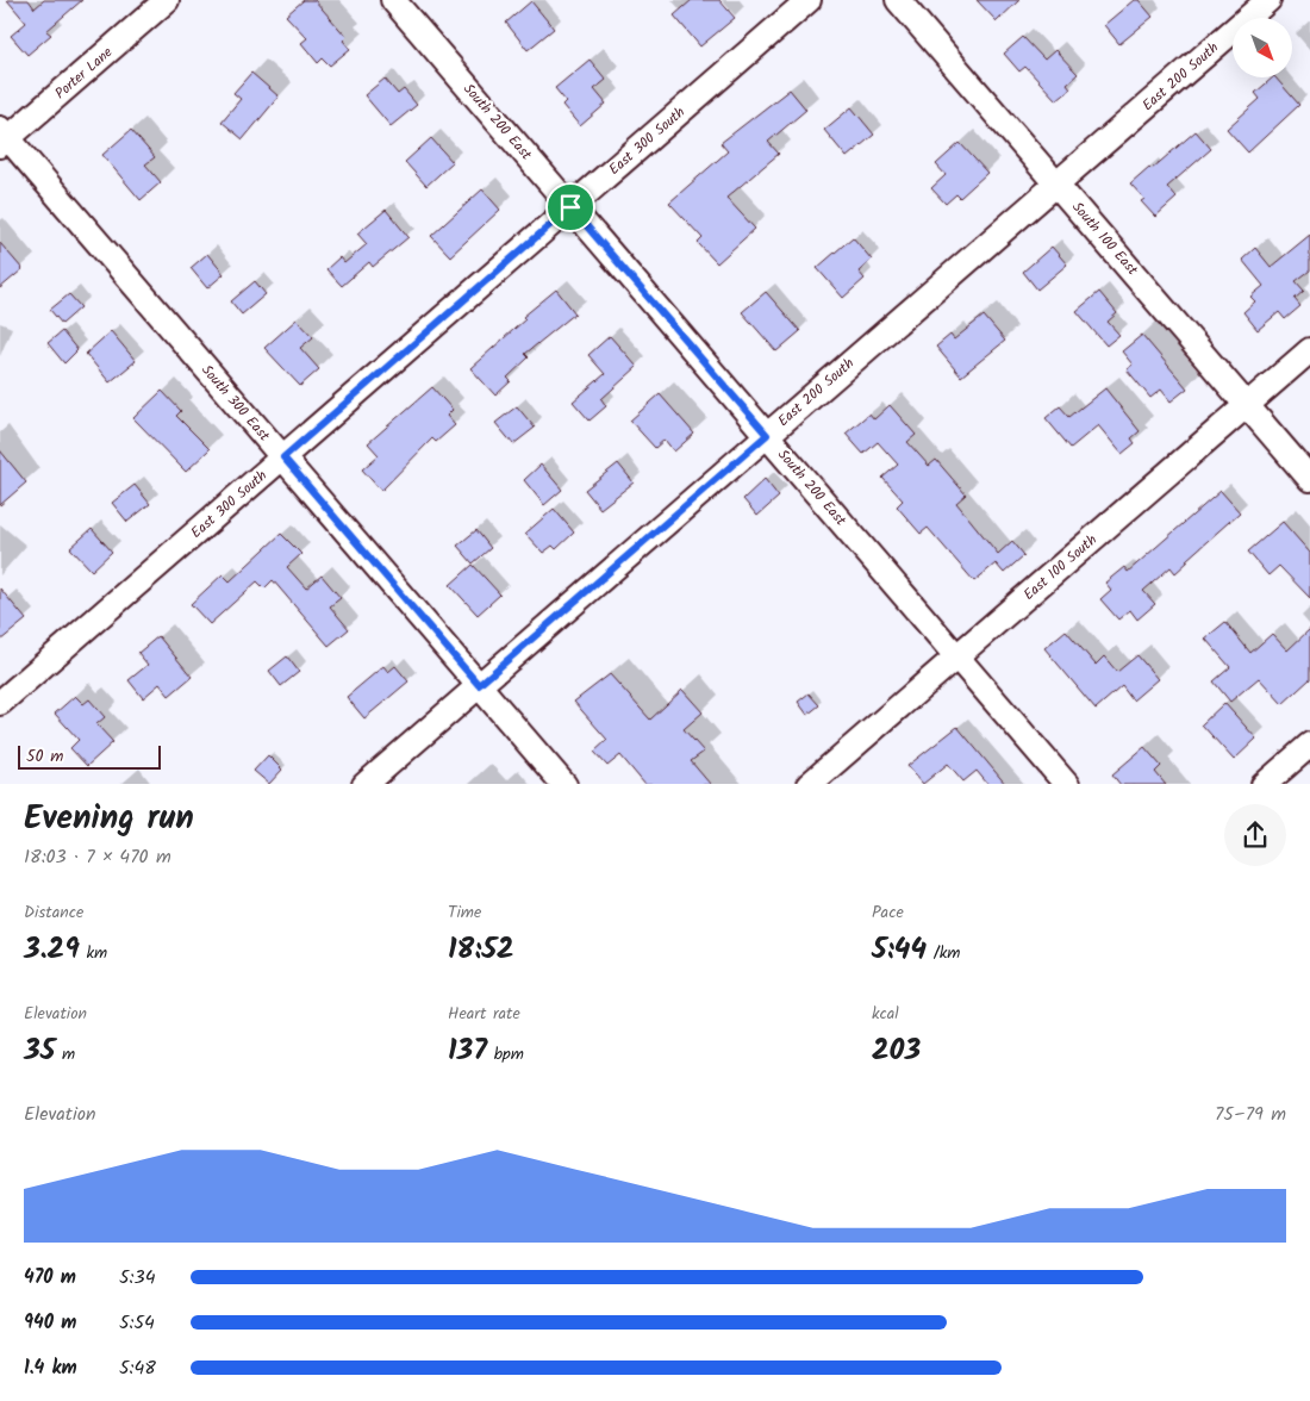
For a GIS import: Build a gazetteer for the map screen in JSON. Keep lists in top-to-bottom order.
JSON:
{
  "streets": {
    "street": [
      "Porter Lane",
      "East 200 South",
      "South 200 East",
      "East 300 South",
      "South 100 East",
      "South 300 East",
      "East 100 South"
    ]
  },
  "crossings": [
    ["Porter Lane", "South 300 East"],
    ["East 200 South", "South 200 East"],
    ["East 200 South", "South 100 East"],
    ["East 200 South", "South 300 East"],
    ["South 200 East", "East 300 South"],
    ["South 200 East", "East 100 South"],
    ["East 300 South", "South 300 East"],
    ["South 100 East", "East 100 South"]
  ],
  "scale_bar": "50 m",
  "north": "bottom right",
  "page": {
    "scale": "50 m",
    "heading": ["Evening run", "18:03 · 7 × 470 m"],
    "stats": [
      ["Distance", "3.29 km"],
      ["Time", "18:52"],
      ["Pace", "5:44 /km"],
      ["Elevation", "35 m"],
      ["Heart rate", "137 bpm"],
      ["kcal", "203"]
    ],
    "chart": ["Elevation", "75–79 m"],
    "list": [
      {
        "name": "470 m",
        "note": "5:34"
      },
      {
        "name": "940 m",
        "note": "5:54"
      },
      {
        "name": "1.4 km",
        "note": "5:48"
      }
    ]
  }
}
